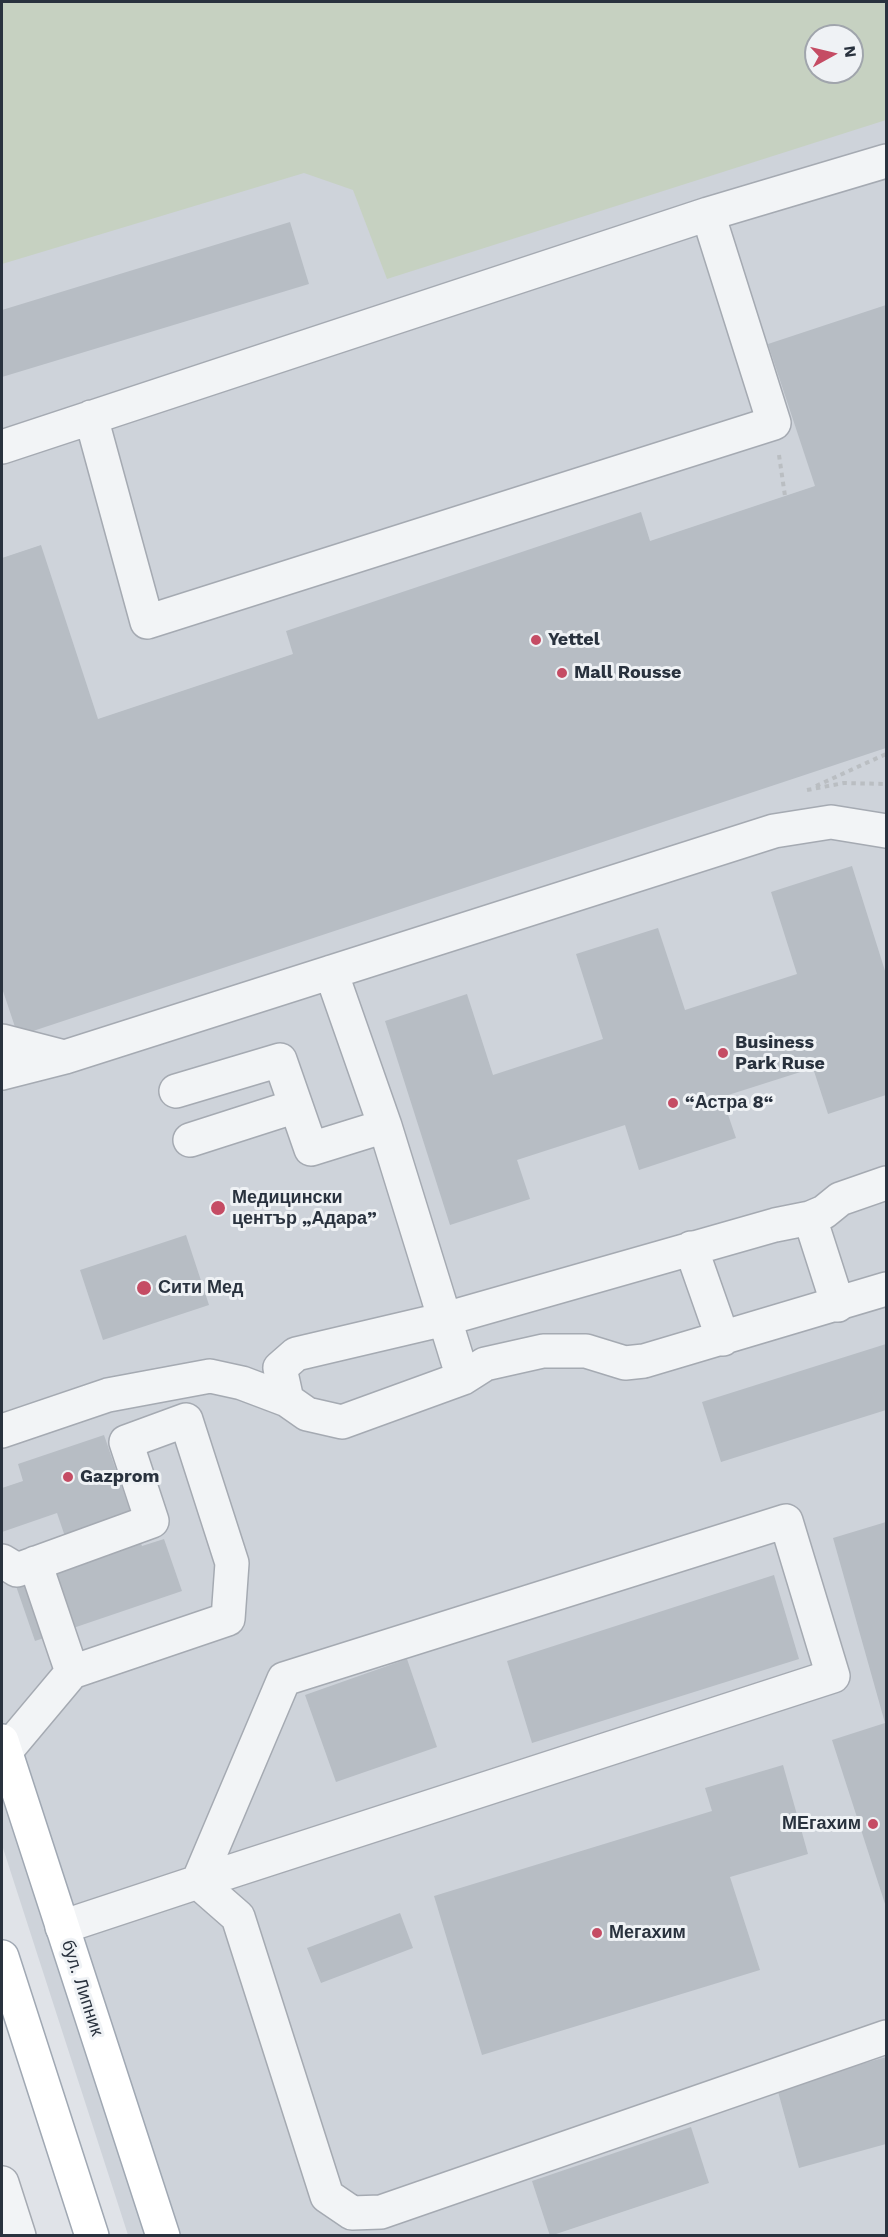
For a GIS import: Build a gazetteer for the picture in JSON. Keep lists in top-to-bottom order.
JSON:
{
  "streets": {
    "main road": ["бул. Липник"]
  },
  "places": [
    "Yettel",
    "Mall Rousse",
    "Business Park Ruse",
    "“Астра 8“",
    "Медицински център „Адара”",
    "Сити Мед",
    "Gazprom",
    "МЕгахим",
    "Мегахим"
  ],
  "north": "right"
}
